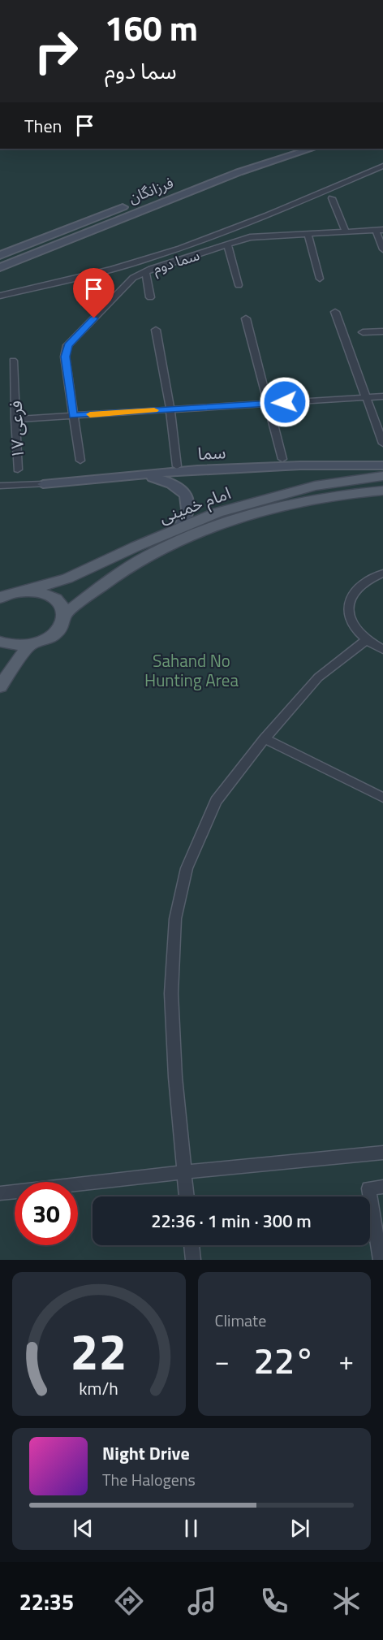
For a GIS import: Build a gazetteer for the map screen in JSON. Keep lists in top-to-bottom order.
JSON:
{
  "streets": {
    "main road": ["فرزانگان", "سما", "امام خمینی"],
    "street": ["سما دوم", "فرعی ۱۷"]
  },
  "parks": ["Sahand No Hunting Area"],
  "page": {
    "turn": ["160 m", "سما دوم"],
    "then": "Then",
    "limit": "30",
    "trip": "22:36 · 1 min · 300 m",
    "tile": "Climate",
    "heat": ["−", "22°", "+"],
    "song": ["Night Drive", "The Halogens"],
    "tabs": "22:35",
    "gauge": ["22", "km/h"]
  }
}
